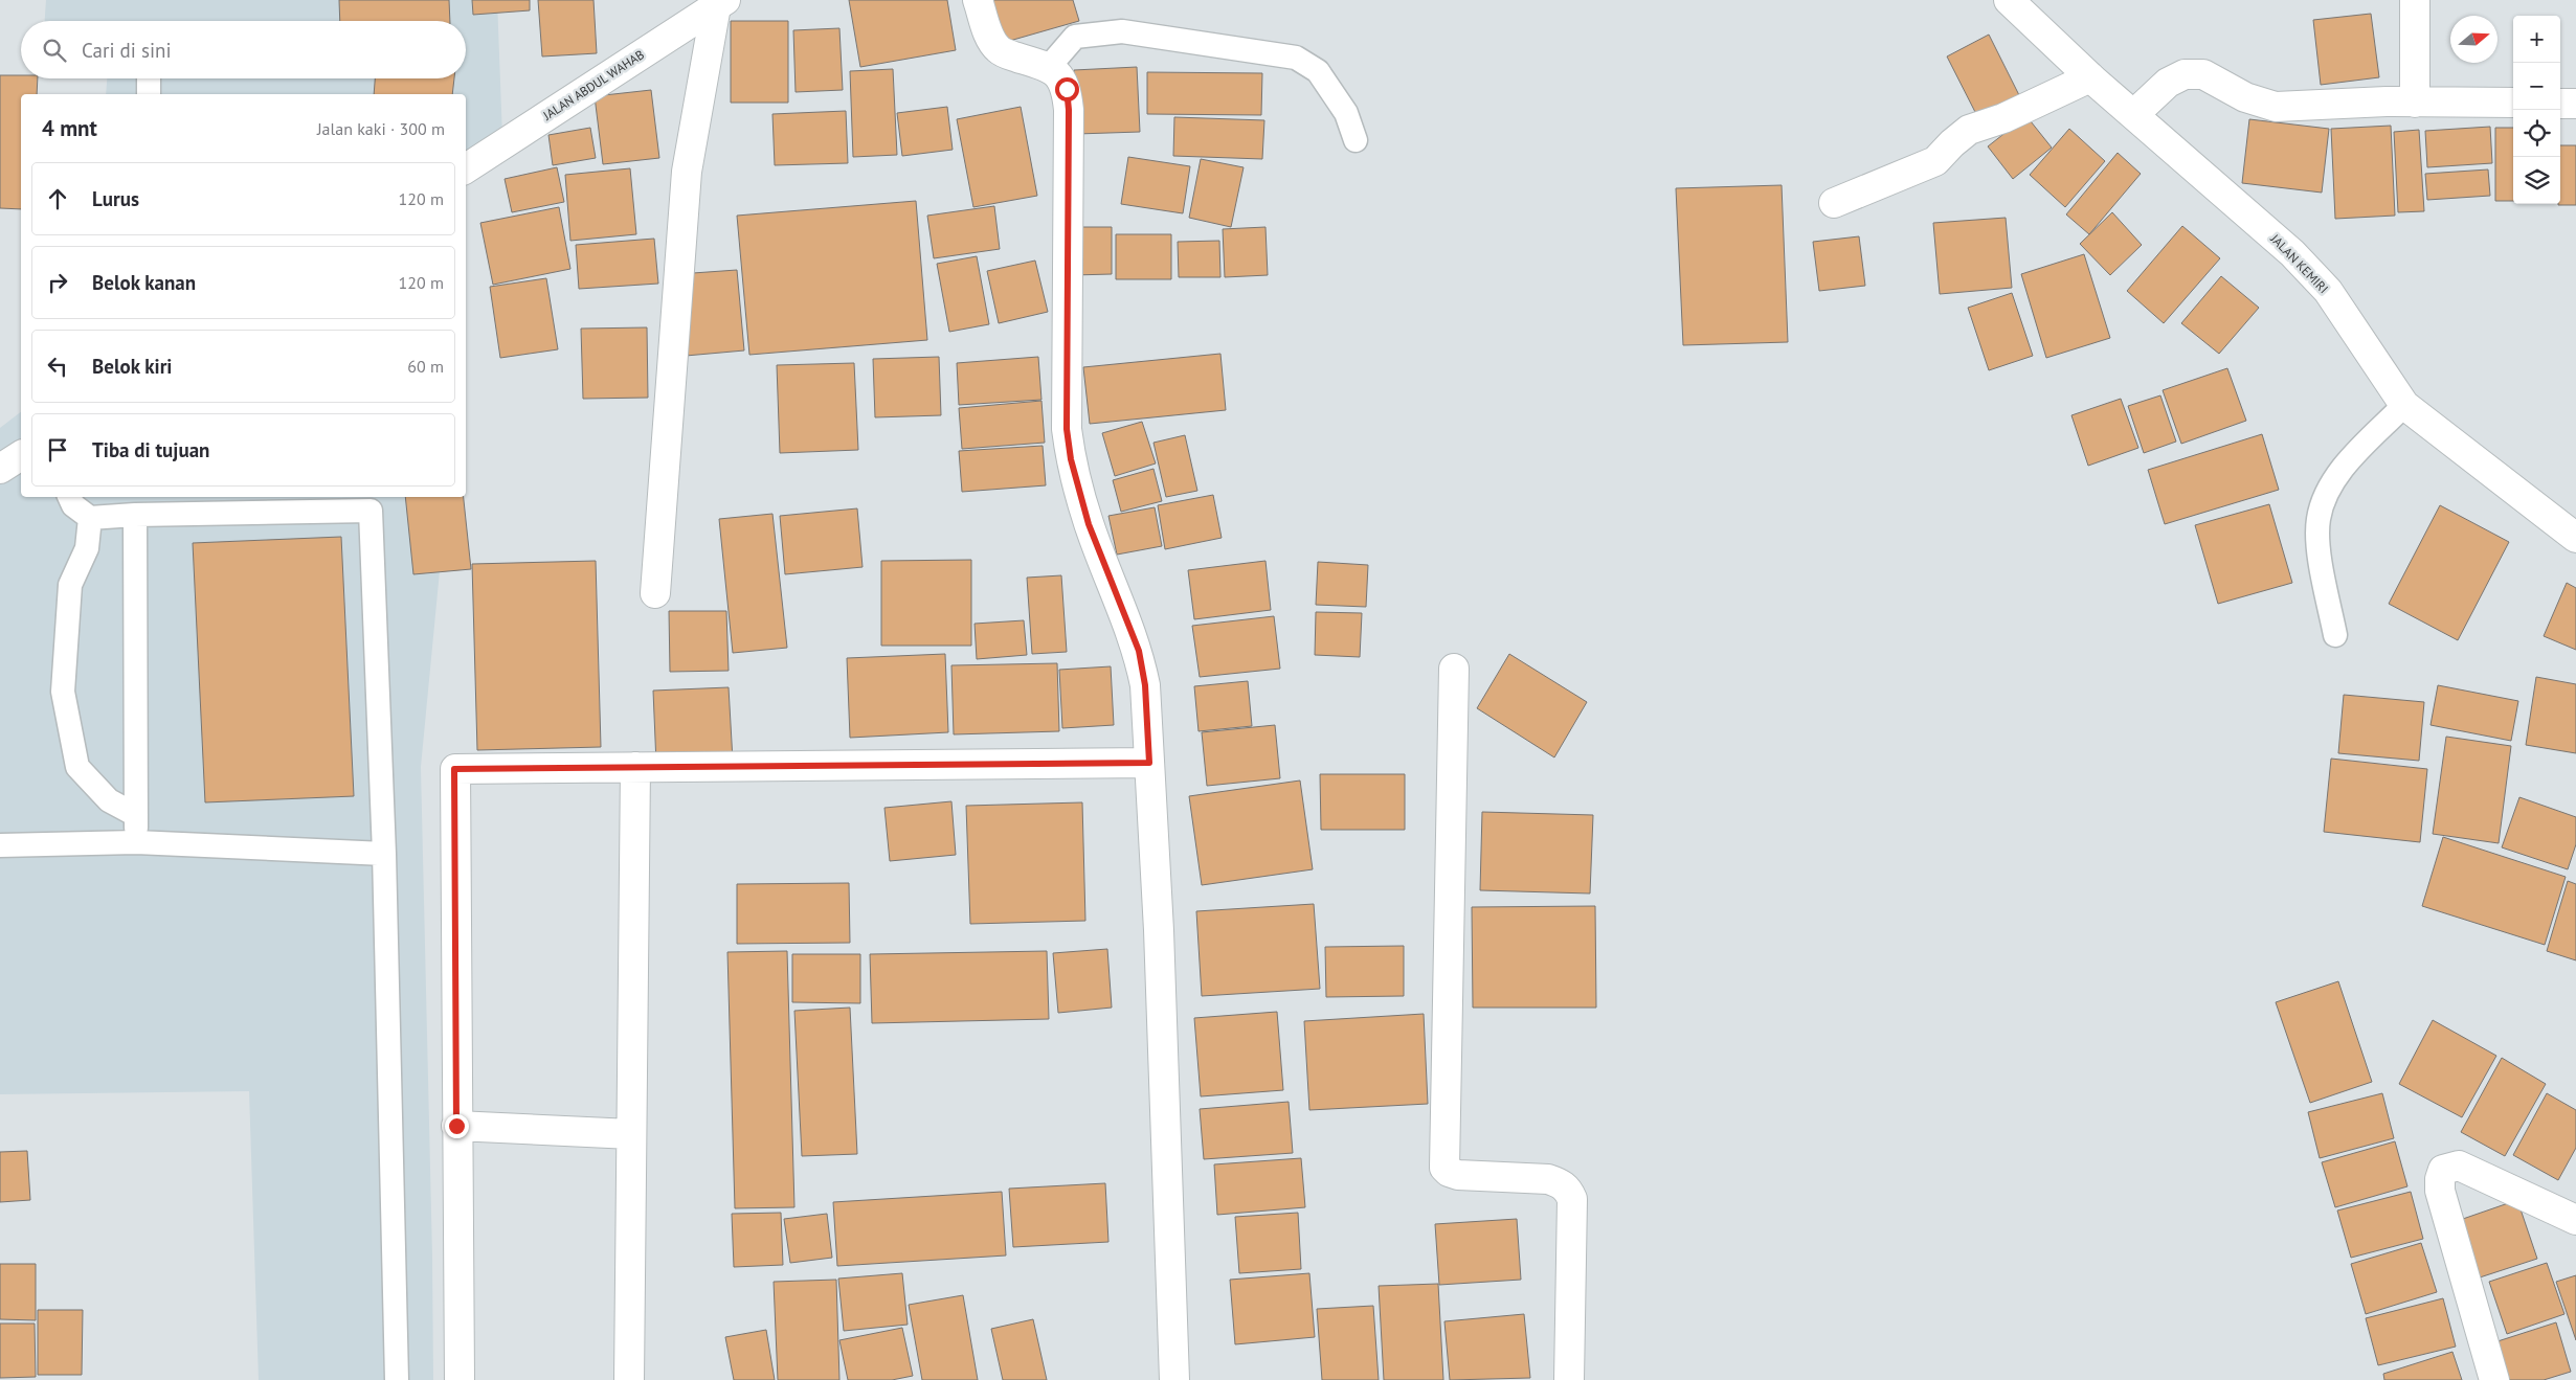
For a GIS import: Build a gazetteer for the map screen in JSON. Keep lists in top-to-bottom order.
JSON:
{
  "streets": {
    "street": ["JALAN ABDUL WAHAB", "JALAN KEMIRI"]
  },
  "north": "right",
  "page": {
    "map_buttons": ["+", "−"],
    "search": "Cari di sini",
    "heading": ["4 mnt", "Jalan kaki · 300 m"],
    "list": [
      ["Lurus", "120 m"],
      ["Belok kanan", "120 m"],
      ["Belok kiri", "60 m"],
      "Tiba di tujuan"
    ]
  }
}
